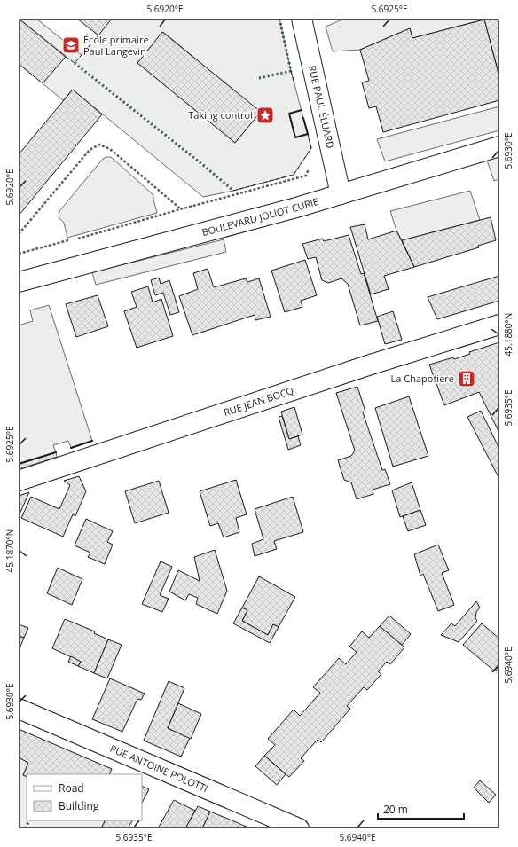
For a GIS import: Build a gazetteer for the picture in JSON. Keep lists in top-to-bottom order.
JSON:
{
  "streets": {
    "street": [
      "RUE PAUL ÉLUARD",
      "BOULEVARD JOLIOT CURIE",
      "RUE JEAN BOCQ",
      "RUE ANTOINE POLOTTI"
    ]
  },
  "crossings": [
    ["RUE PAUL ÉLUARD", "BOULEVARD JOLIOT CURIE"]
  ],
  "places": {
    "school or university": ["École primaire Paul Langevin"],
    "place": ["Taking control"],
    "building": ["La Chapotiere"]
  },
  "legend": ["Road", "Building"],
  "scale_bar": "20 m",
  "coordinates": [
    "5.6920°E",
    "5.6925°E",
    "5.6930°E",
    "45.1880°N",
    "5.6935°E",
    "45.1870°N",
    "5.6940°E"
  ]
}
